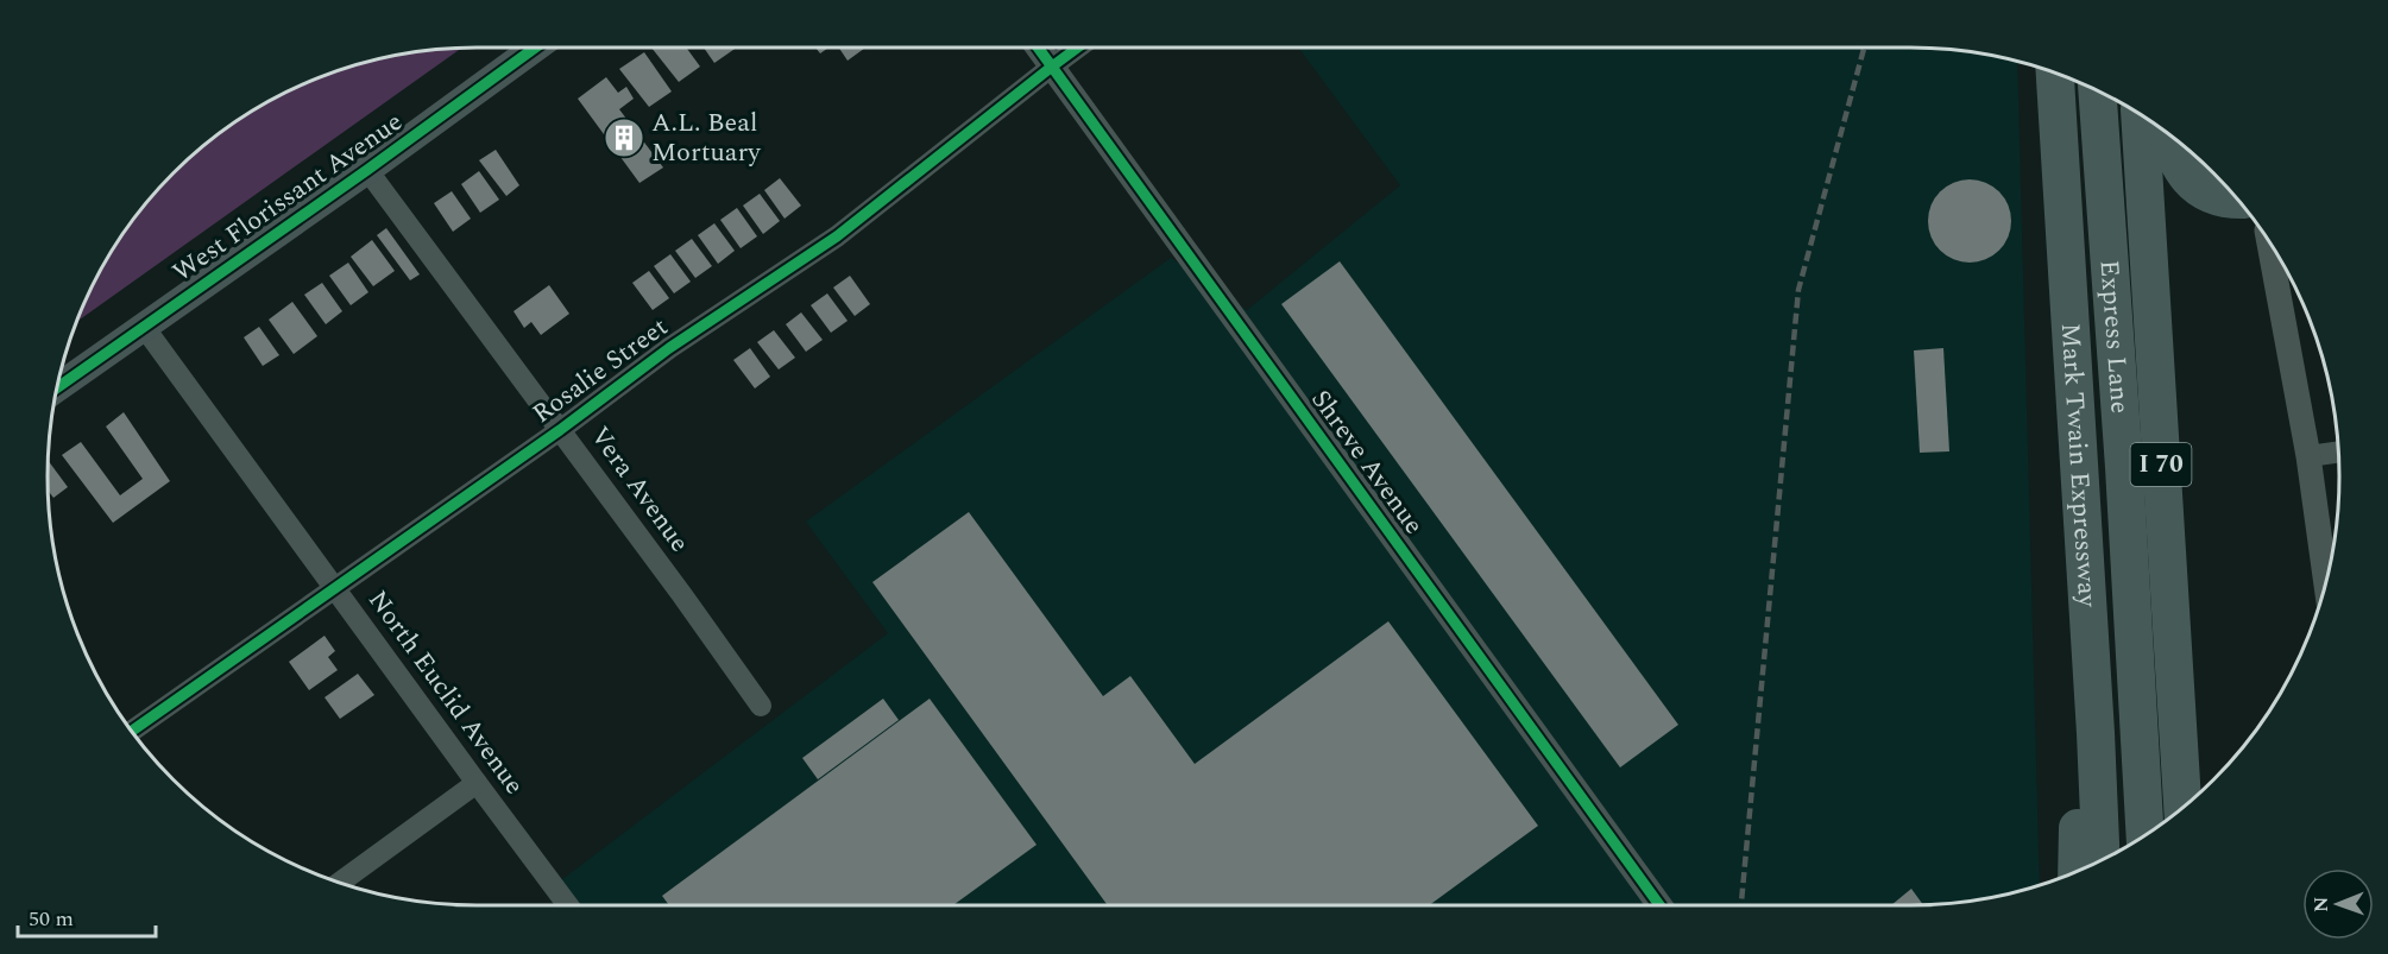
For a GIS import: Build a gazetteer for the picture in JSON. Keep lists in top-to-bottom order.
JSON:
{
  "streets": {
    "highway": ["Express Lane", "I 70", "Mark Twain Expressway"],
    "main road": ["West Florissant Avenue"],
    "street": [
      "Rosalie Street",
      "Shreve Avenue",
      "Vera Avenue",
      "North Euclid Avenue"
    ]
  },
  "crossings": [
    ["West Florissant Avenue", "Vera Avenue"],
    ["West Florissant Avenue", "North Euclid Avenue"],
    ["Rosalie Street", "Shreve Avenue"],
    ["Rosalie Street", "Vera Avenue"],
    ["Rosalie Street", "North Euclid Avenue"]
  ],
  "places": {
    "building": ["A.L. Beal Mortuary"]
  },
  "scale_bar": "50 m",
  "north": "left"
}
